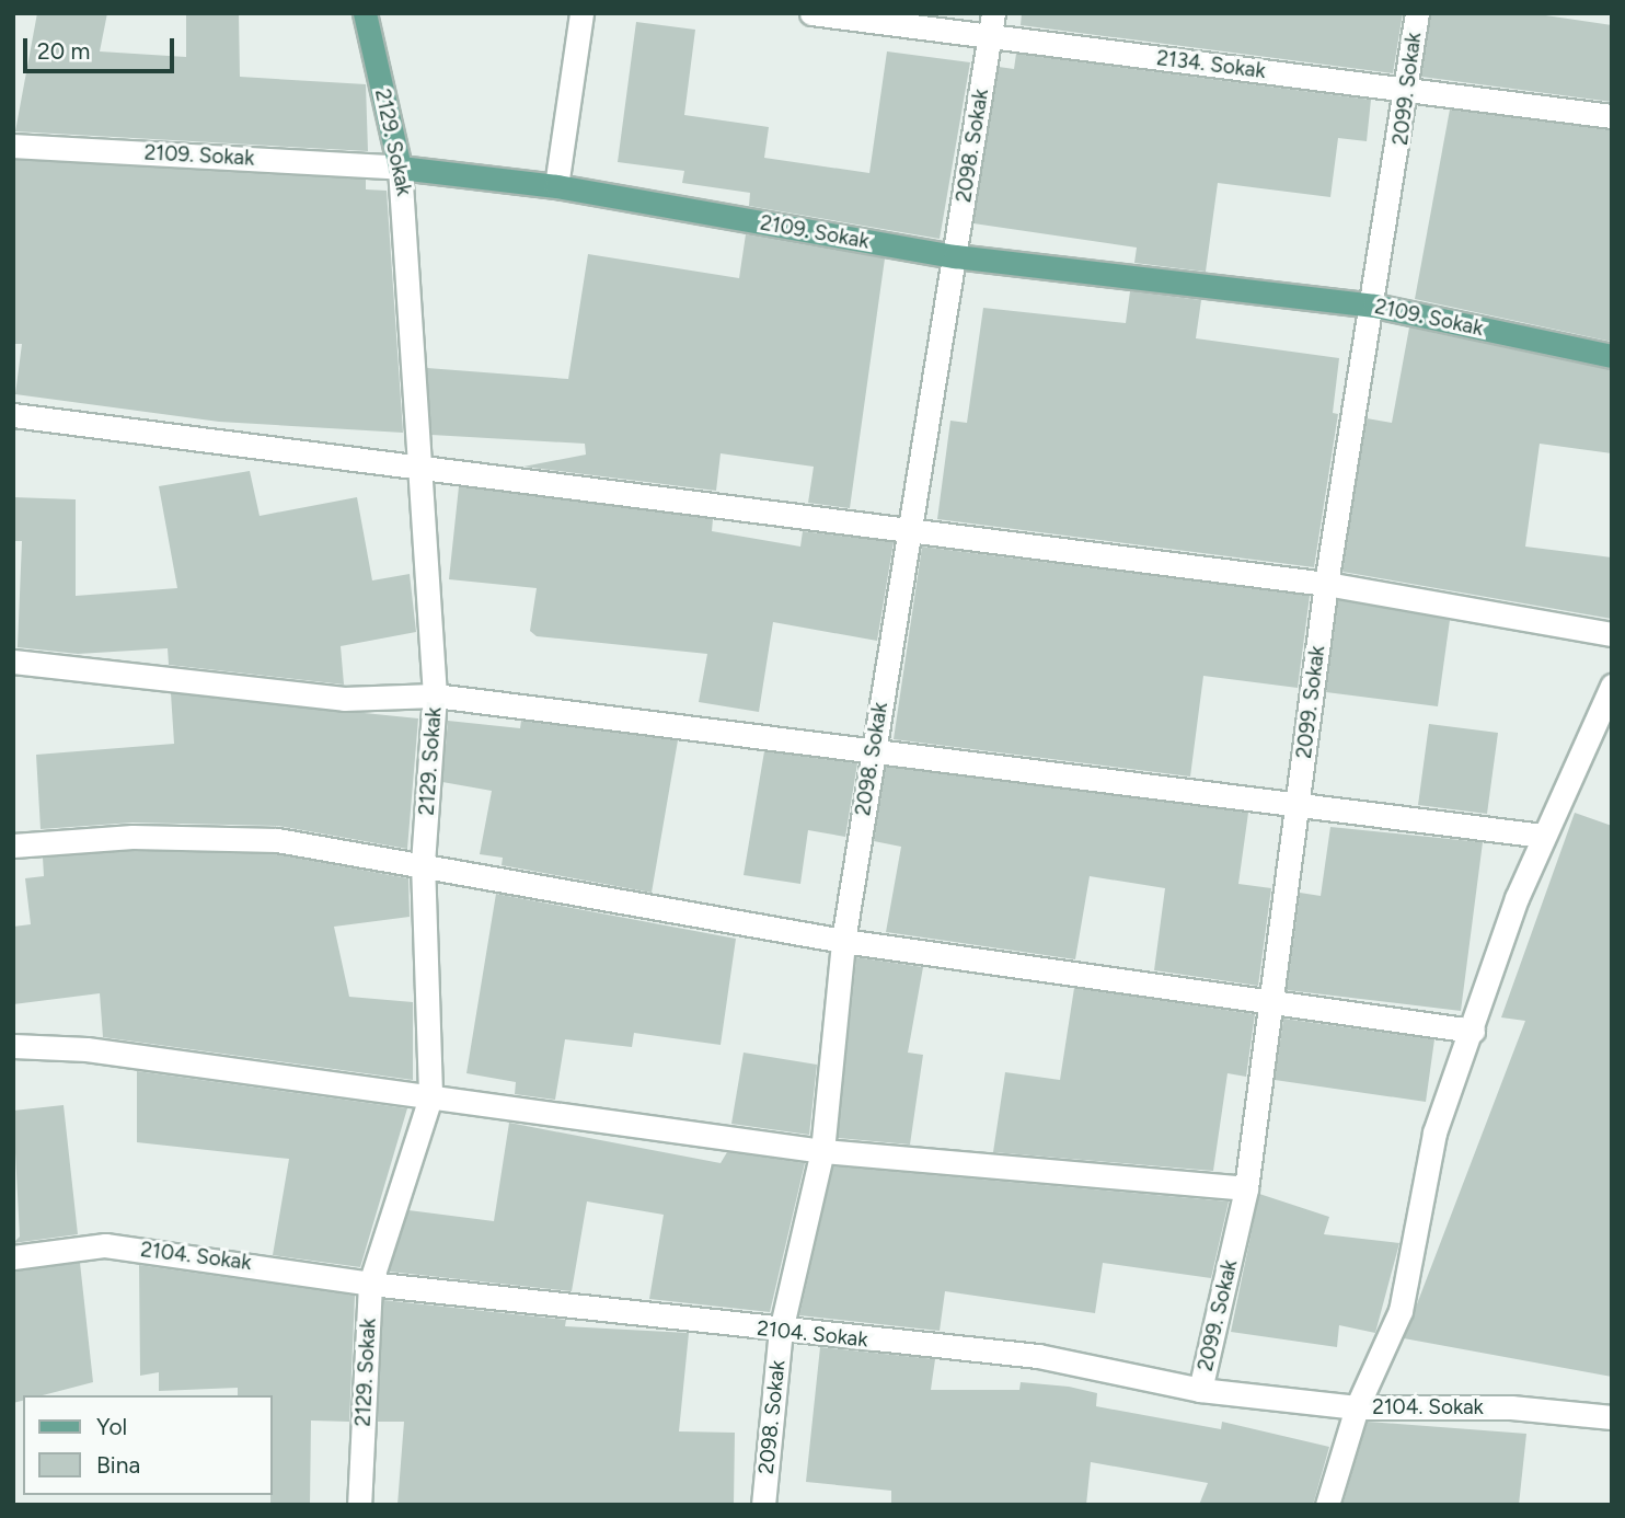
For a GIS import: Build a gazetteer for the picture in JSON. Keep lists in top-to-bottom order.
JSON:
{
  "streets": {
    "main road": ["2129. Sokak", "2109. Sokak"],
    "street": [
      "2134. Sokak",
      "2099. Sokak",
      "2098. Sokak",
      "2104. Sokak"
    ]
  },
  "crossings": [
    ["2134. Sokak", "2099. Sokak"],
    ["2134. Sokak", "2098. Sokak"],
    ["2099. Sokak", "2109. Sokak"],
    ["2099. Sokak", "2104. Sokak"],
    ["2129. Sokak", "2109. Sokak"],
    ["2129. Sokak", "2104. Sokak"],
    ["2098. Sokak", "2109. Sokak"],
    ["2098. Sokak", "2104. Sokak"]
  ],
  "legend": ["Yol", "Bina"],
  "scale_bar": "20 m"
}
